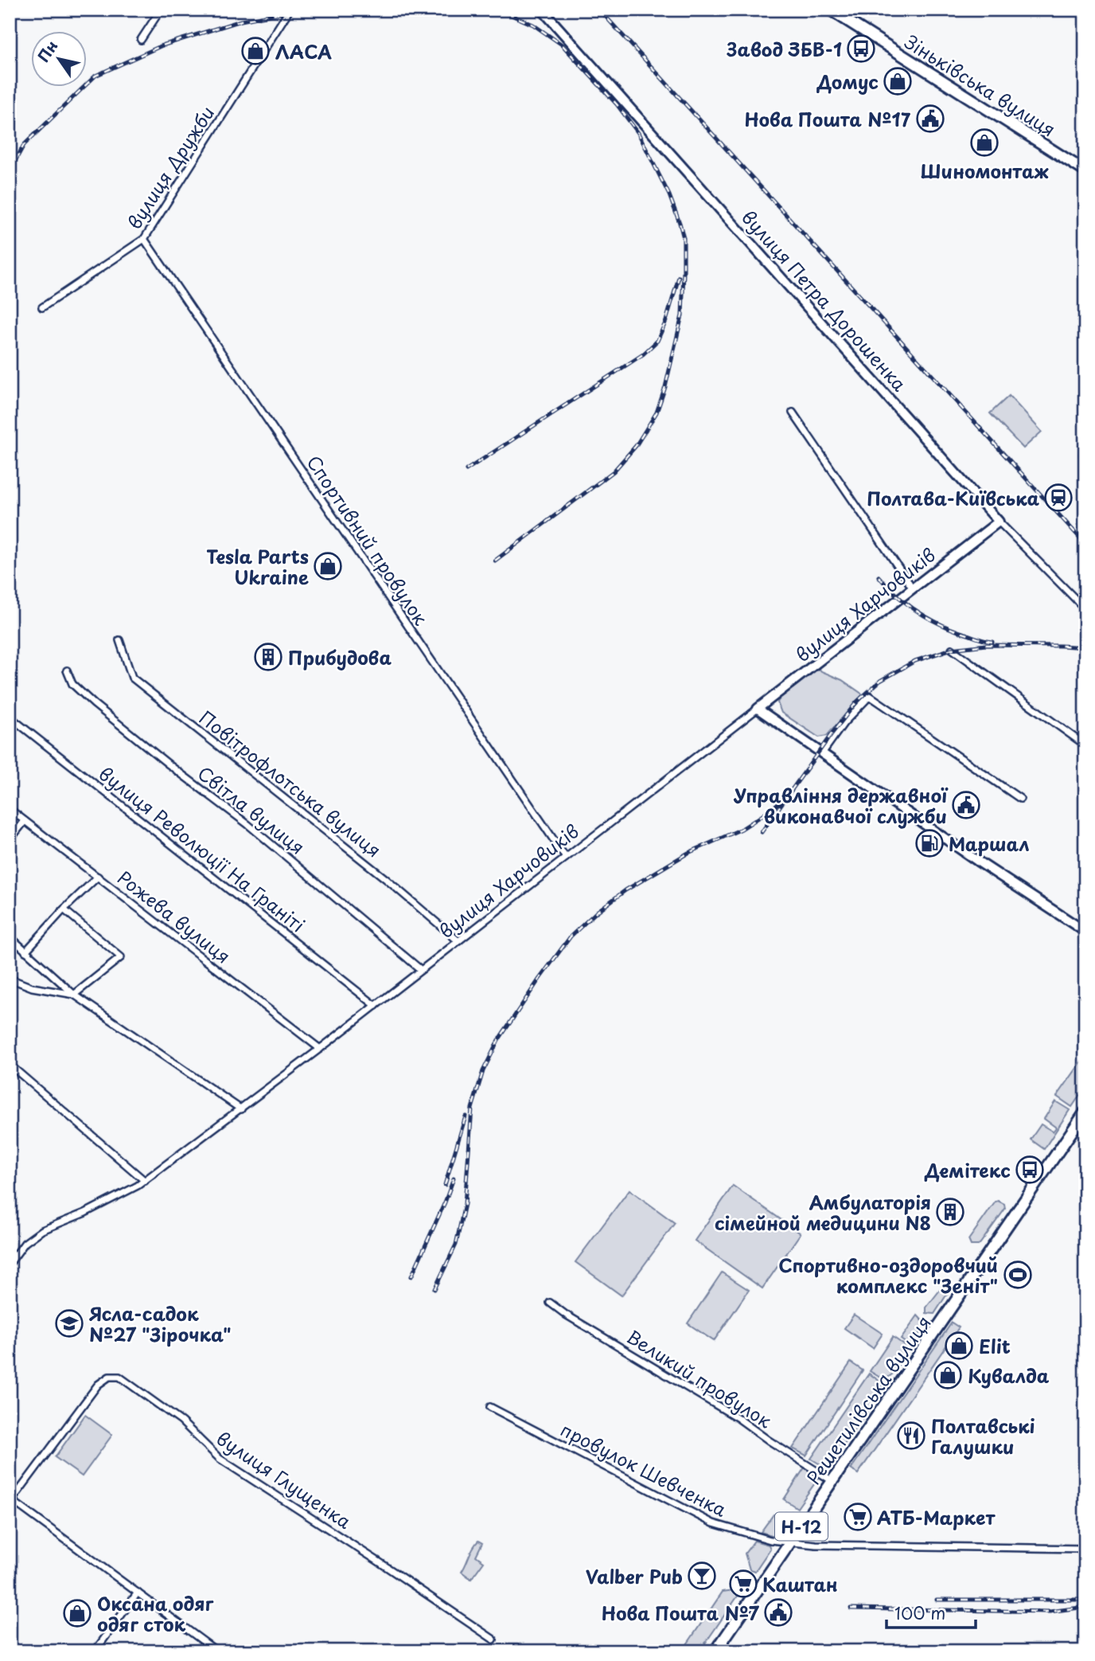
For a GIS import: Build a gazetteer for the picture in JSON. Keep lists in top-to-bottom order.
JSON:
{
  "streets": {
    "main road": ["Зіньківська вулиця", "Решетилівська вулиця", "Н-12"],
    "street": [
      "вулиця Дружби",
      "вулиця Петра Дорошенка",
      "Спортивний провулок",
      "вулиця Харчовиків",
      "Повітрофлотська вулиця",
      "Світла вулиця",
      "вулиця Революції На Граніті",
      "Рожева вулиця",
      "Великий провулок",
      "провулок Шевченка",
      "вулиця Глущенка"
    ]
  },
  "crossings": [
    ["вулиця Дружби", "Спортивний провулок"],
    ["вулиця Петра Дорошенка", "вулиця Харчовиків"],
    ["Спортивний провулок", "вулиця Харчовиків"],
    ["вулиця Харчовиків", "Повітрофлотська вулиця"],
    ["вулиця Харчовиків", "Світла вулиця"],
    ["вулиця Харчовиків", "вулиця Революції На Граніті"],
    ["вулиця Харчовиків", "Рожева вулиця"],
    ["Великий провулок", "Решетилівська вулиця"],
    ["Решетилівська вулиця", "провулок Шевченка"]
  ],
  "places": {
    "bus stop": ["Завод ЗБВ-1", "Демітекс"],
    "shop": [
      "ЛАСА",
      "Домус",
      "Шиномонтаж",
      "Tesla Parts Ukraine",
      "Elit",
      "Кувалда",
      "Оксана одяг одяг сток"
    ],
    "public building": ["Нова Пошта №17", "Управління державної виконавчої служби", "Нова Пошта №7"],
    "station": ["Полтава-Київська"],
    "building": ["Прибудова", "Амбулаторія сімейной медицини N8"],
    "fuel station": ["Маршал"],
    "sports": ["Спортивно-оздоровчий комплекс \"Зеніт\""],
    "school or university": ["Ясла-садок №27 \"Зірочка\""],
    "restaurant": ["Полтавські Галушки"],
    "supermarket": ["АТБ-Маркет", "Каштан"],
    "bar": ["Valber Pub"]
  },
  "scale_bar": "100 m",
  "north": "top left"
}
